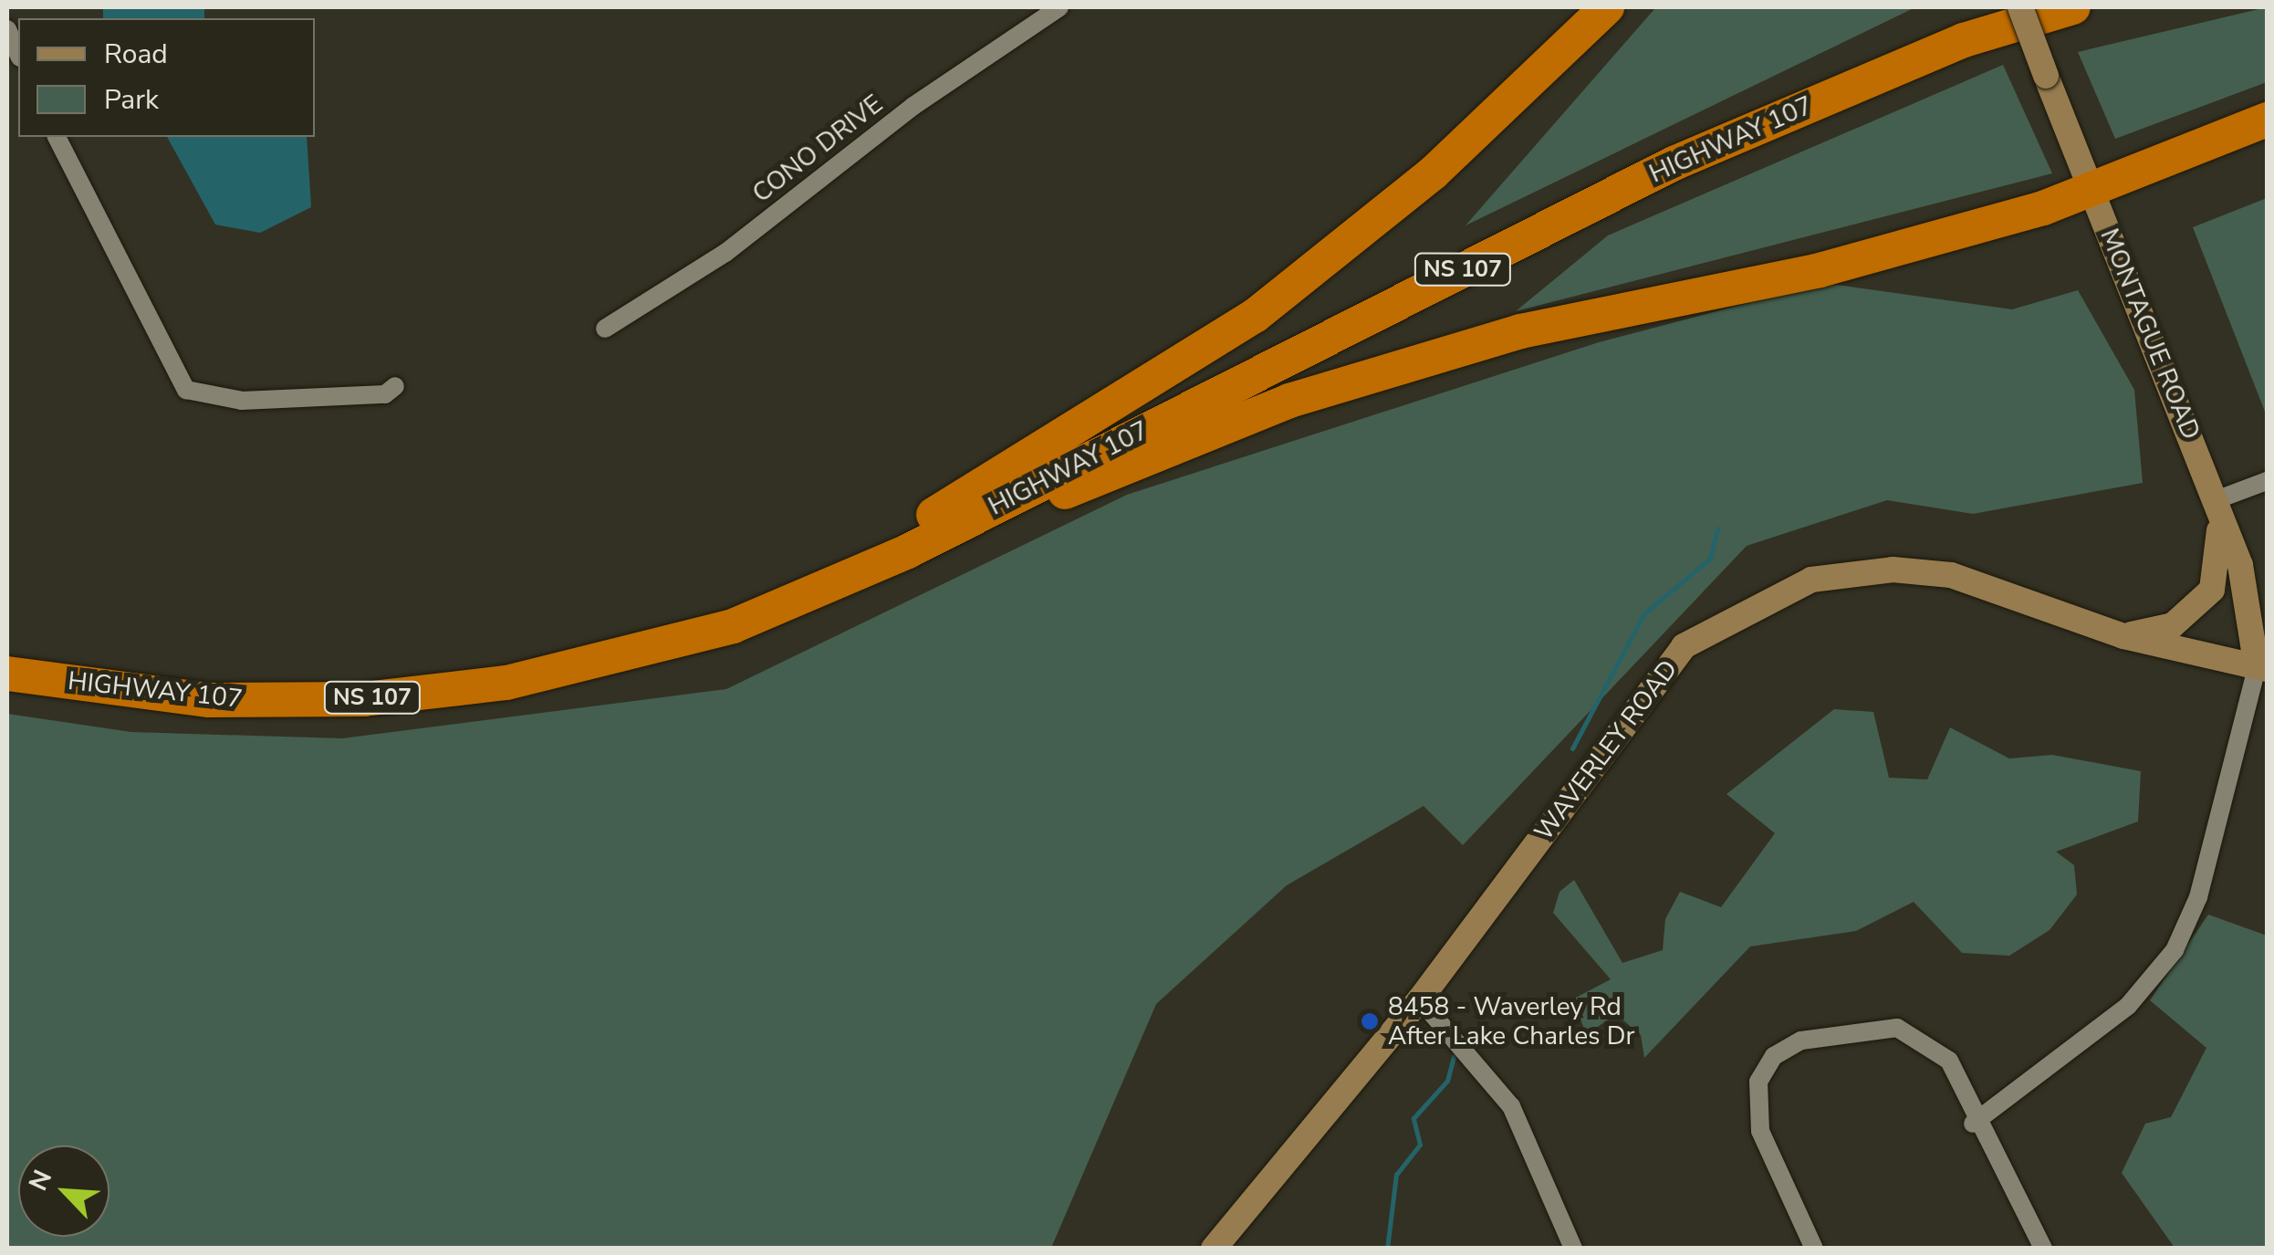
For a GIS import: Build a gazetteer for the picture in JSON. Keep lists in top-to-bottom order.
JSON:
{
  "streets": {
    "highway": ["HIGHWAY 107", "NS 107"],
    "main road": ["MONTAGUE ROAD", "WAVERLEY ROAD"],
    "street": ["CONO DRIVE"]
  },
  "crossings": [
    ["MONTAGUE ROAD", "WAVERLEY ROAD"]
  ],
  "places": ["8458 - Waverley Rd After Lake Charles Dr"],
  "legend": ["Road", "Park"],
  "north": "top left"
}
